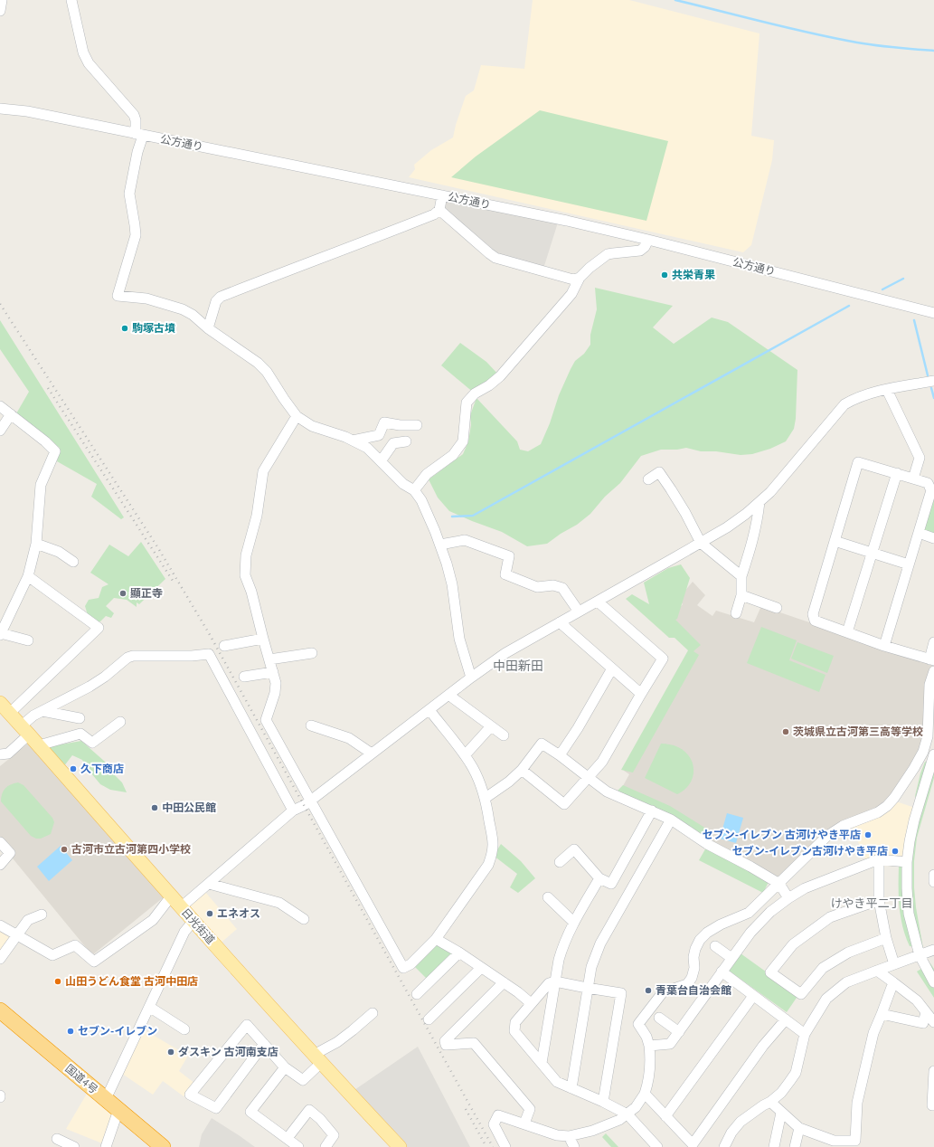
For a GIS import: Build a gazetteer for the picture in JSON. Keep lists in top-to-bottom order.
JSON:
{
  "streets": {
    "highway": ["国道4号"],
    "main road": ["日光街道"],
    "street": ["公方通り"]
  },
  "districts": ["中田新田", "けやき平二丁目"],
  "places": [
    "共栄青果",
    "駒塚古墳",
    "顯正寺",
    "茨城県立古河第三高等学校",
    "久下商店",
    "中田公民館",
    "セブン-イレブン 古河けやき平店",
    "古河市立古河第四小学校",
    "セブン-イレブン古河けやき平店",
    "エネオス",
    "山田うどん食堂 古河中田店",
    "青葉台自治会館",
    "セブン-イレブン",
    "ダスキン 古河南支店"
  ]
}
